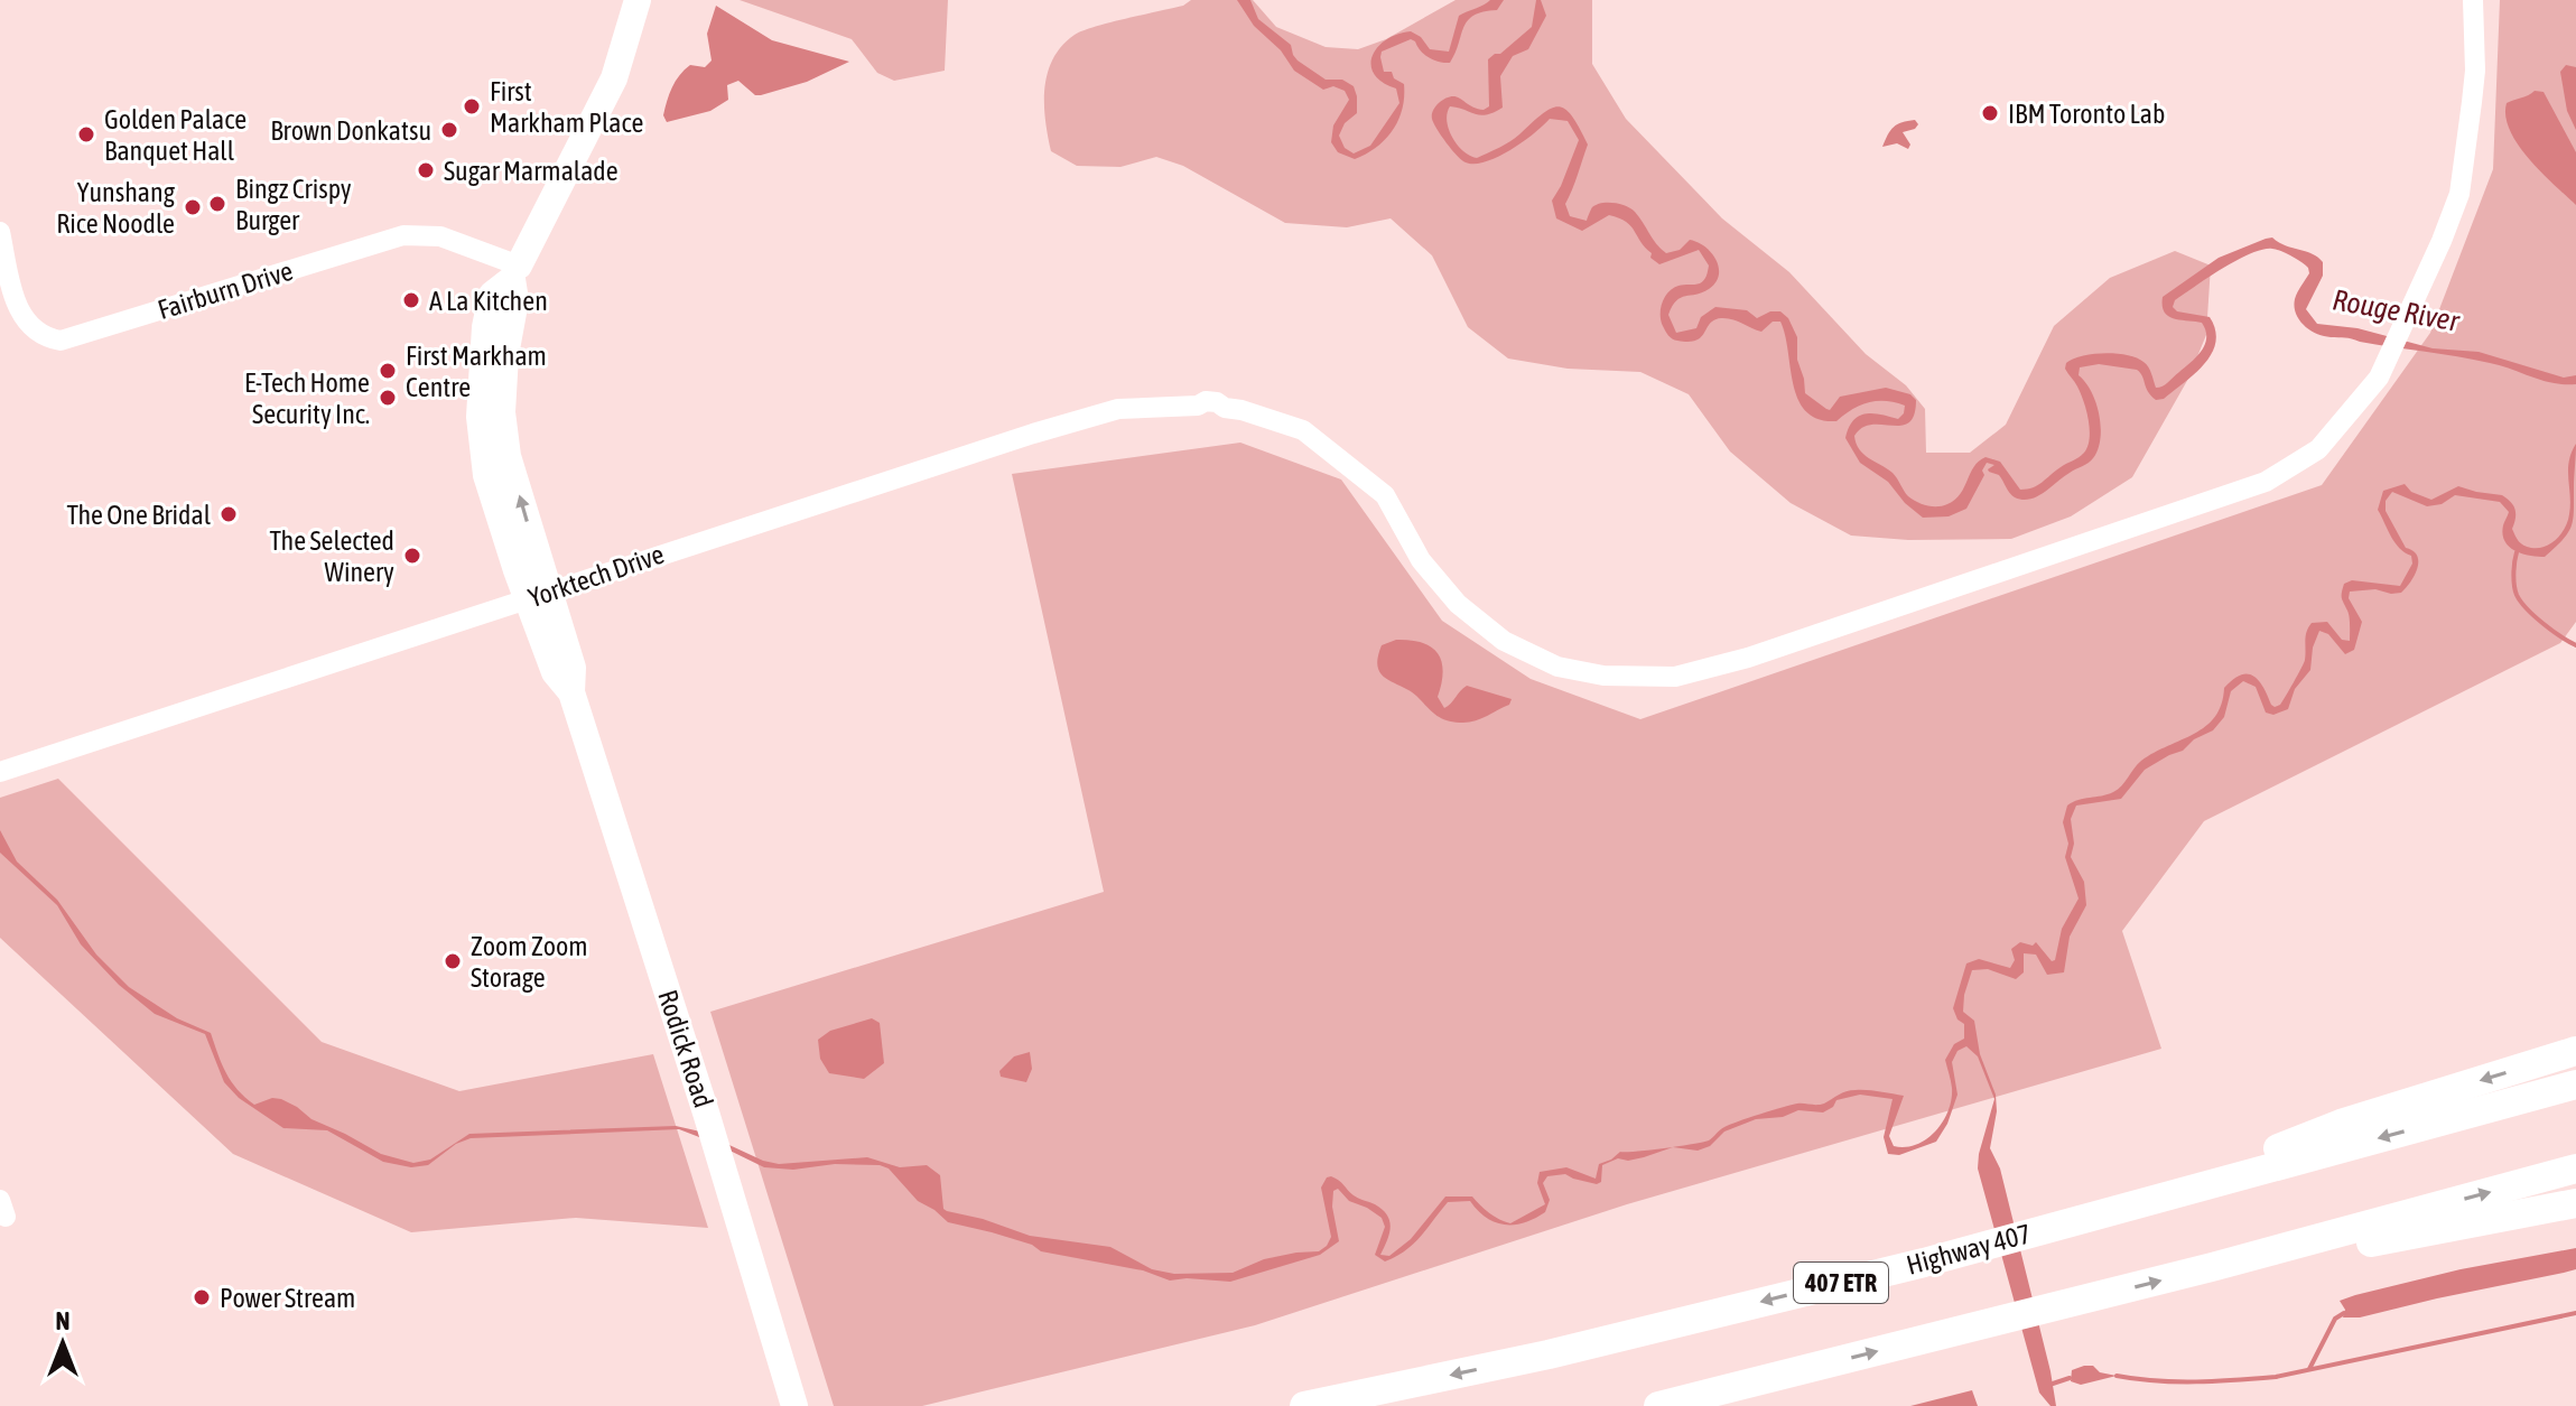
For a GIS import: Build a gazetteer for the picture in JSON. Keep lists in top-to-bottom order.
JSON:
{
  "streets": {
    "highway": ["Highway 407", "407 ETR"],
    "main road": ["Rodick Road"],
    "street": ["Fairburn Drive", "Yorktech Drive"]
  },
  "crossings": [
    ["Fairburn Drive", "Rodick Road"],
    ["Yorktech Drive", "Rodick Road"]
  ],
  "water": ["Rouge River"],
  "places": [
    "First Markham Place",
    "IBM Toronto Lab",
    "Brown Donkatsu",
    "Golden Palace Banquet Hall",
    "Sugar Marmalade",
    "Bingz Crispy Burger",
    "Yunshang Rice Noodle",
    "A La Kitchen",
    "First Markham Centre",
    "E-Tech Home Security Inc.",
    "The One Bridal",
    "The Selected Winery",
    "Zoom Zoom Storage",
    "Power Stream"
  ],
  "north": "top"
}
